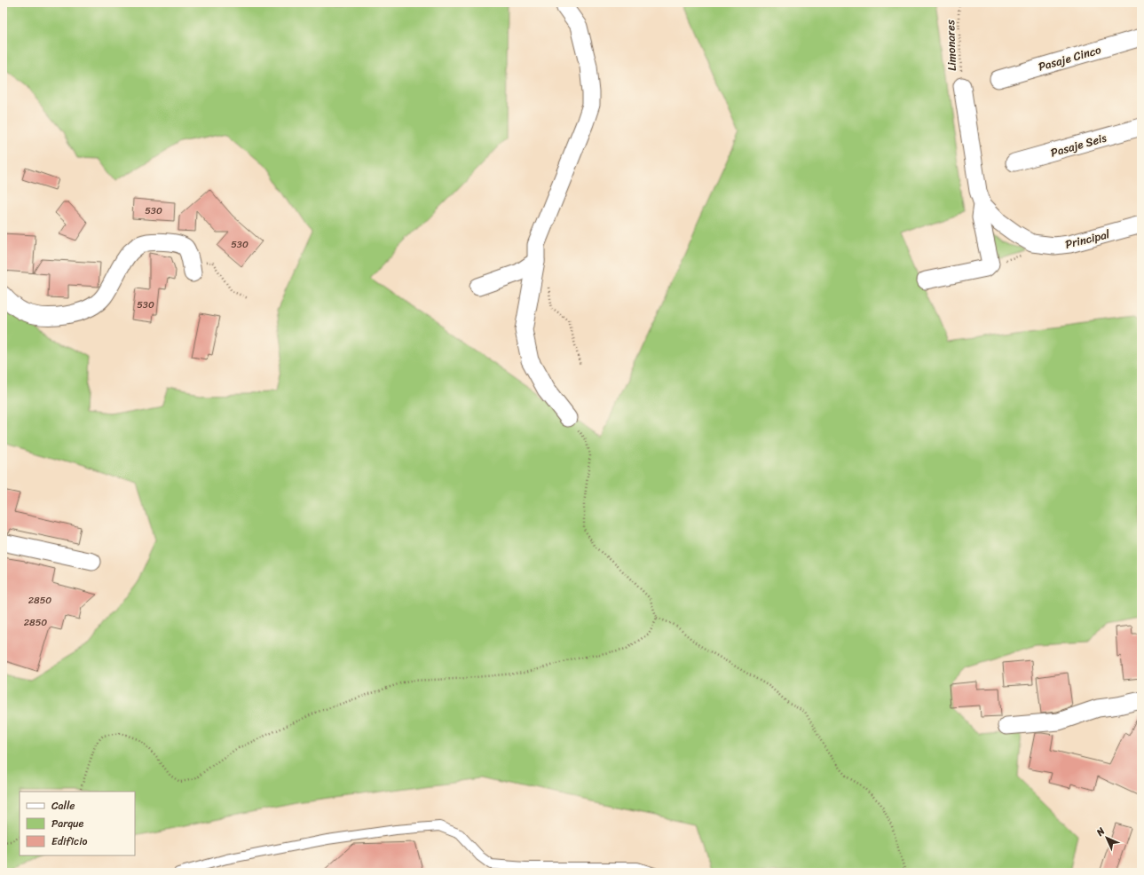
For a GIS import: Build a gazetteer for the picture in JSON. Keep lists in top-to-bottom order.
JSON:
{
  "streets": {
    "street": ["Pasaje Cinco", "Pasaje Seis", "Principal"],
    "path": ["Limonares"]
  },
  "crossings": [
    ["Limonares", "Principal"]
  ],
  "house_numbers": [
    "530",
    "530",
    "530",
    "2850",
    "2850"
  ],
  "legend": ["Calle", "Parque", "Edificio"],
  "north": "top left"
}
